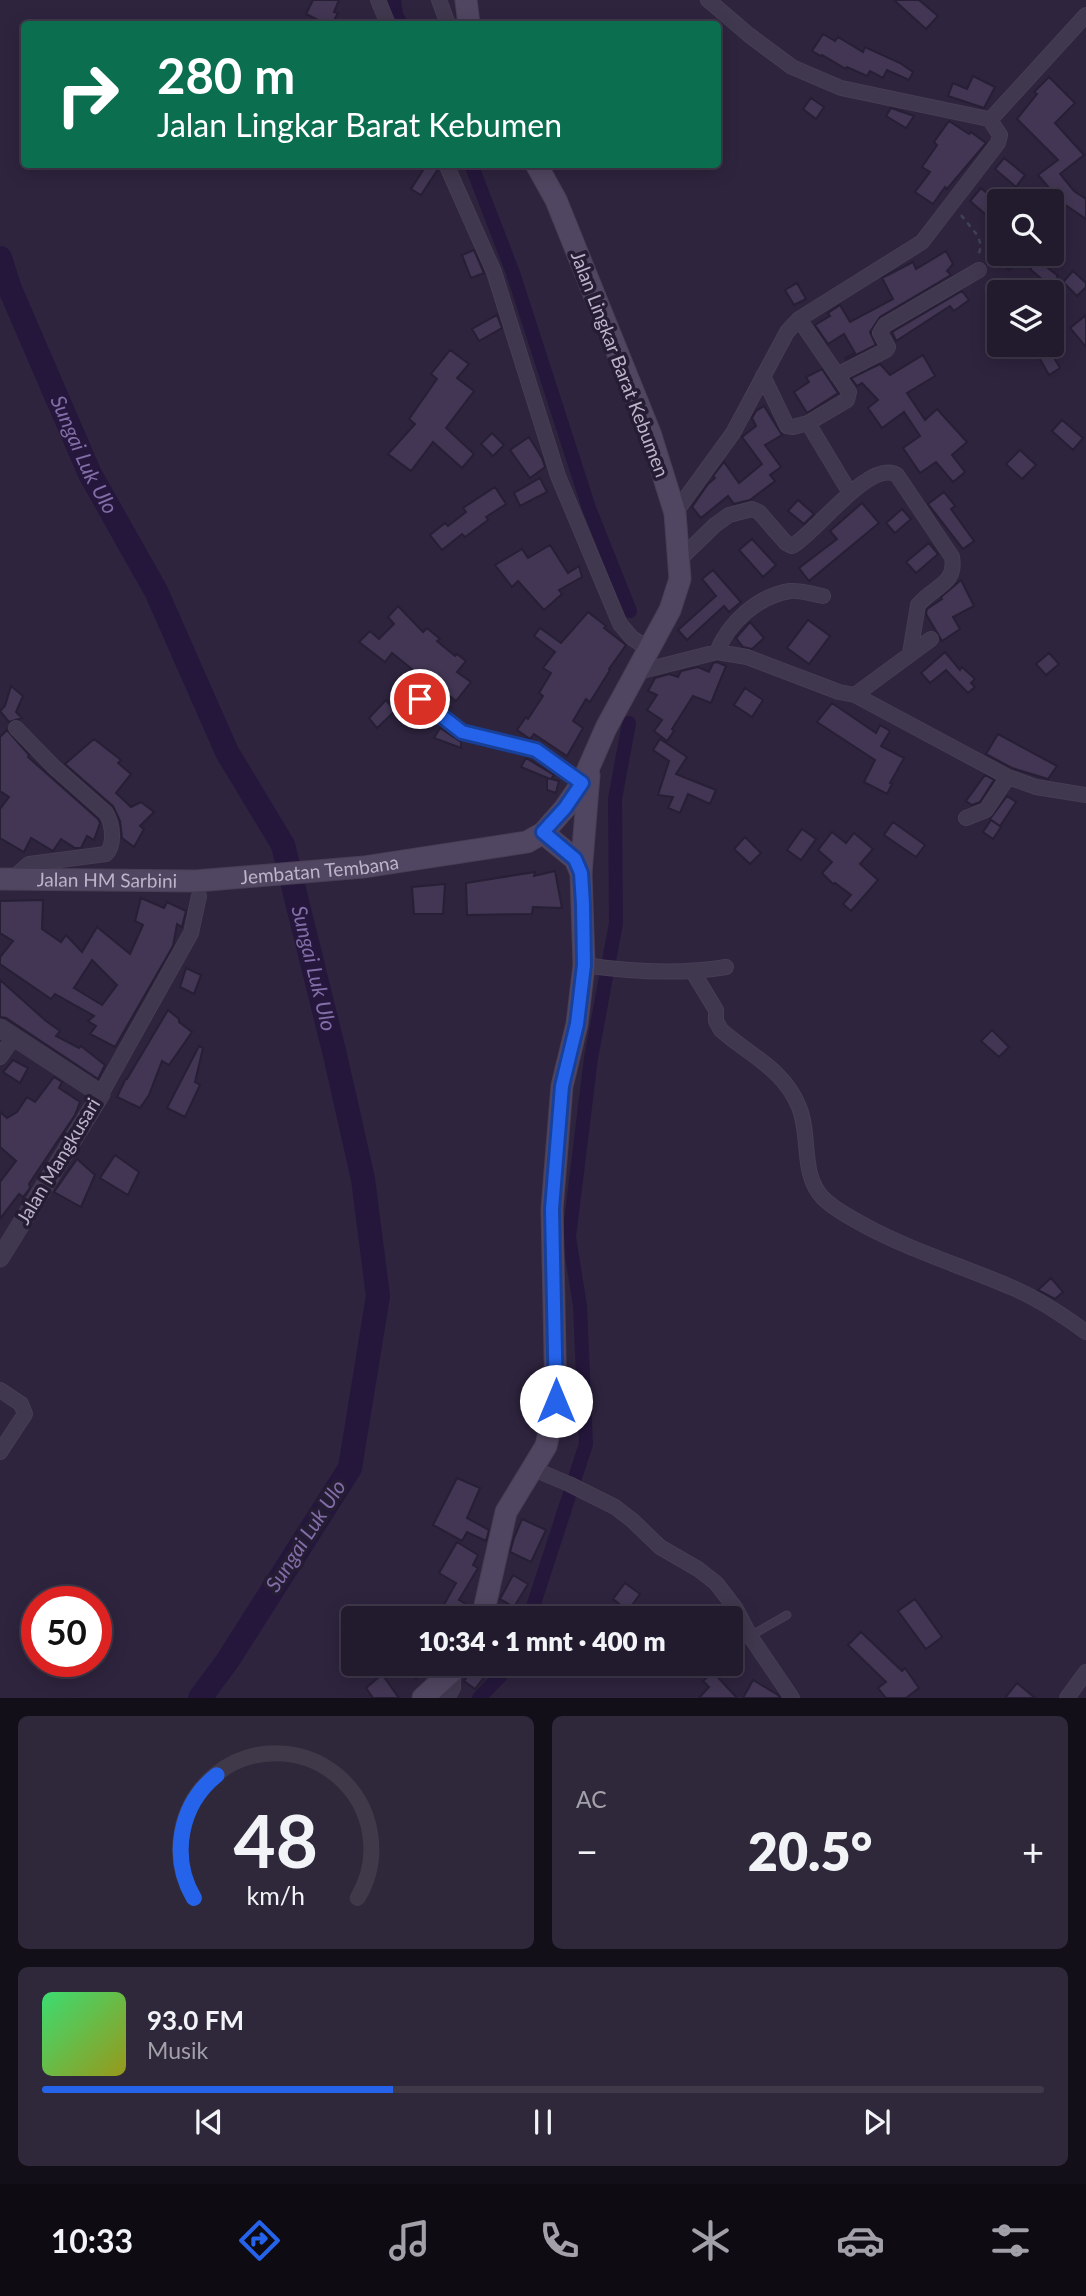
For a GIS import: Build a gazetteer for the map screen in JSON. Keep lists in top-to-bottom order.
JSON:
{
  "streets": {
    "main road": ["Jalan Lingkar Barat Kebumen", "Jembatan Tembana", "Jalan HM Sarbini"],
    "street": ["Jalan Mangkusari"]
  },
  "crossings": [
    ["Jalan Lingkar Barat Kebumen", "Jembatan Tembana"],
    ["Jembatan Tembana", "Jalan HM Sarbini"]
  ],
  "water": ["Sungai Luk Ulo"],
  "page": {
    "turn": ["280 m", "Jalan Lingkar Barat Kebumen"],
    "limit": "50",
    "trip": "10:34 · 1 mnt · 400 m",
    "tile": "AC",
    "heat": ["−", "20.5°", "+"],
    "song": ["93.0 FM", "Musik"],
    "tabs": "10:33",
    "gauge": ["48", "km/h"]
  }
}
